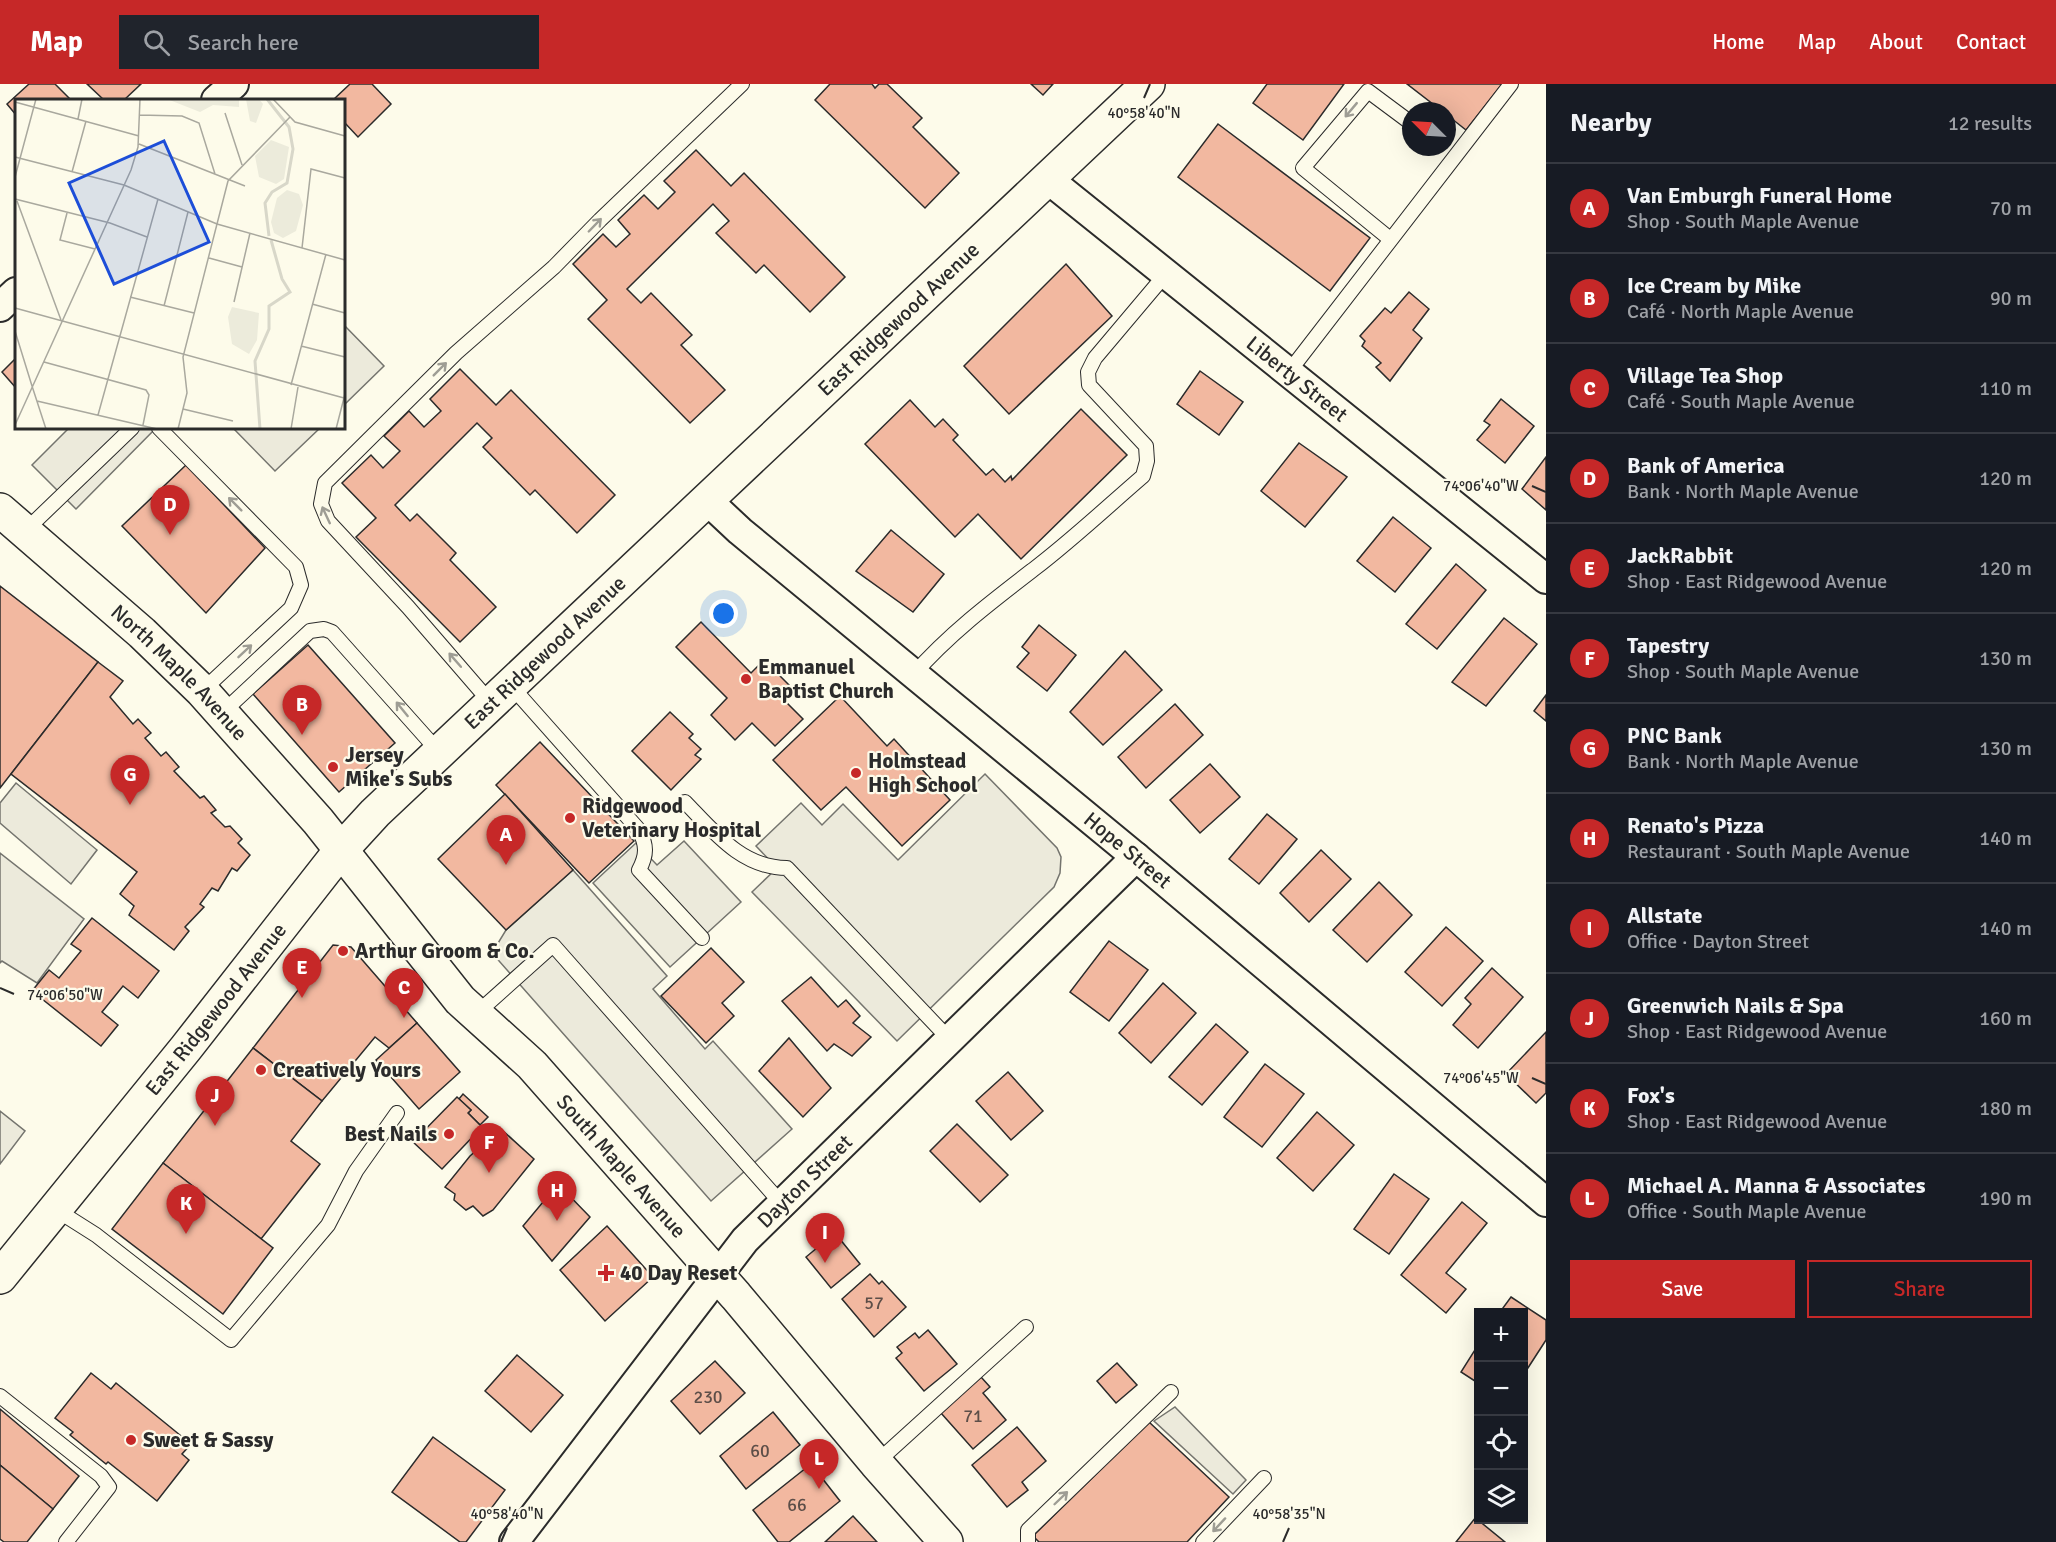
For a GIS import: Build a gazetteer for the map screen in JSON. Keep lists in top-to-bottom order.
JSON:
{
  "streets": {
    "main road": ["East Ridgewood Avenue", "North Maple Avenue", "South Maple Avenue"],
    "street": ["Liberty Street", "Hope Street", "Dayton Street"]
  },
  "crossings": [
    ["East Ridgewood Avenue", "Liberty Street"],
    ["East Ridgewood Avenue", "North Maple Avenue"],
    ["East Ridgewood Avenue", "Hope Street"],
    ["East Ridgewood Avenue", "South Maple Avenue"],
    ["North Maple Avenue", "South Maple Avenue"],
    ["Hope Street", "Dayton Street"],
    ["South Maple Avenue", "Dayton Street"]
  ],
  "places": {
    "other": [
      "Emmanuel Baptist Church",
      "Jersey Mike's Subs",
      "Holmstead High School",
      "Ridgewood Veterinary Hospital",
      "Arthur Groom & Co.",
      "Creatively Yours",
      "Best Nails",
      "Sweet & Sassy"
    ],
    "health": ["40 Day Reset"]
  },
  "house_numbers": [
    "57",
    "230",
    "71",
    "60",
    "66"
  ],
  "north": "top left",
  "page": {
    "header": "Map",
    "search": "Search here",
    "nav": [
      "Home",
      "Map",
      "About",
      "Contact"
    ],
    "heading": ["Nearby", "12 results"],
    "list": [
      {
        "mark": "A",
        "name": "Van Emburgh Funeral Home",
        "note": "Shop · South Maple Avenue",
        "value": "70 m"
      },
      {
        "mark": "B",
        "name": "Ice Cream by Mike",
        "note": "Café · North Maple Avenue",
        "value": "90 m"
      },
      {
        "mark": "C",
        "name": "Village Tea Shop",
        "note": "Café · South Maple Avenue",
        "value": "110 m"
      },
      {
        "mark": "D",
        "name": "Bank of America",
        "note": "Bank · North Maple Avenue",
        "value": "120 m"
      },
      {
        "mark": "E",
        "name": "JackRabbit",
        "note": "Shop · East Ridgewood Avenue",
        "value": "120 m"
      },
      {
        "mark": "F",
        "name": "Tapestry",
        "note": "Shop · South Maple Avenue",
        "value": "130 m"
      },
      {
        "mark": "G",
        "name": "PNC Bank",
        "note": "Bank · North Maple Avenue",
        "value": "130 m"
      },
      {
        "mark": "H",
        "name": "Renato's Pizza",
        "note": "Restaurant · South Maple Avenue",
        "value": "140 m"
      },
      {
        "mark": "I",
        "name": "Allstate",
        "note": "Office · Dayton Street",
        "value": "140 m"
      },
      {
        "mark": "J",
        "name": "Greenwich Nails & Spa",
        "note": "Shop · East Ridgewood Avenue",
        "value": "160 m"
      },
      {
        "mark": "K",
        "name": "Fox's",
        "note": "Shop · East Ridgewood Avenue",
        "value": "180 m"
      },
      {
        "mark": "L",
        "name": "Michael A. Manna & Associates",
        "note": "Office · South Maple Avenue",
        "value": "190 m"
      }
    ],
    "pins": [
      "D",
      "B",
      "G",
      "A",
      "E",
      "C",
      "J",
      "F",
      "H",
      "K",
      "I",
      "L"
    ],
    "buttons": ["Save", "Share"],
    "map_buttons": ["+", "−"]
  },
  "coordinates": [
    "40°58'40\"N",
    "74°06'40\"W",
    "74°06'50\"W",
    "74°06'45\"W",
    "40°58'35\"N"
  ]
}
